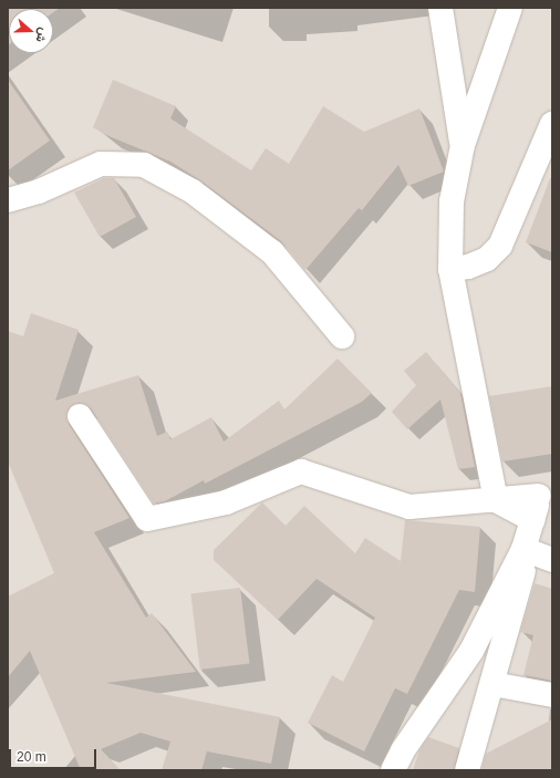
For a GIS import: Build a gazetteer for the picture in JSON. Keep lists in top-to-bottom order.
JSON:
{
  "scale_bar": "20 m",
  "north": "right"
}
